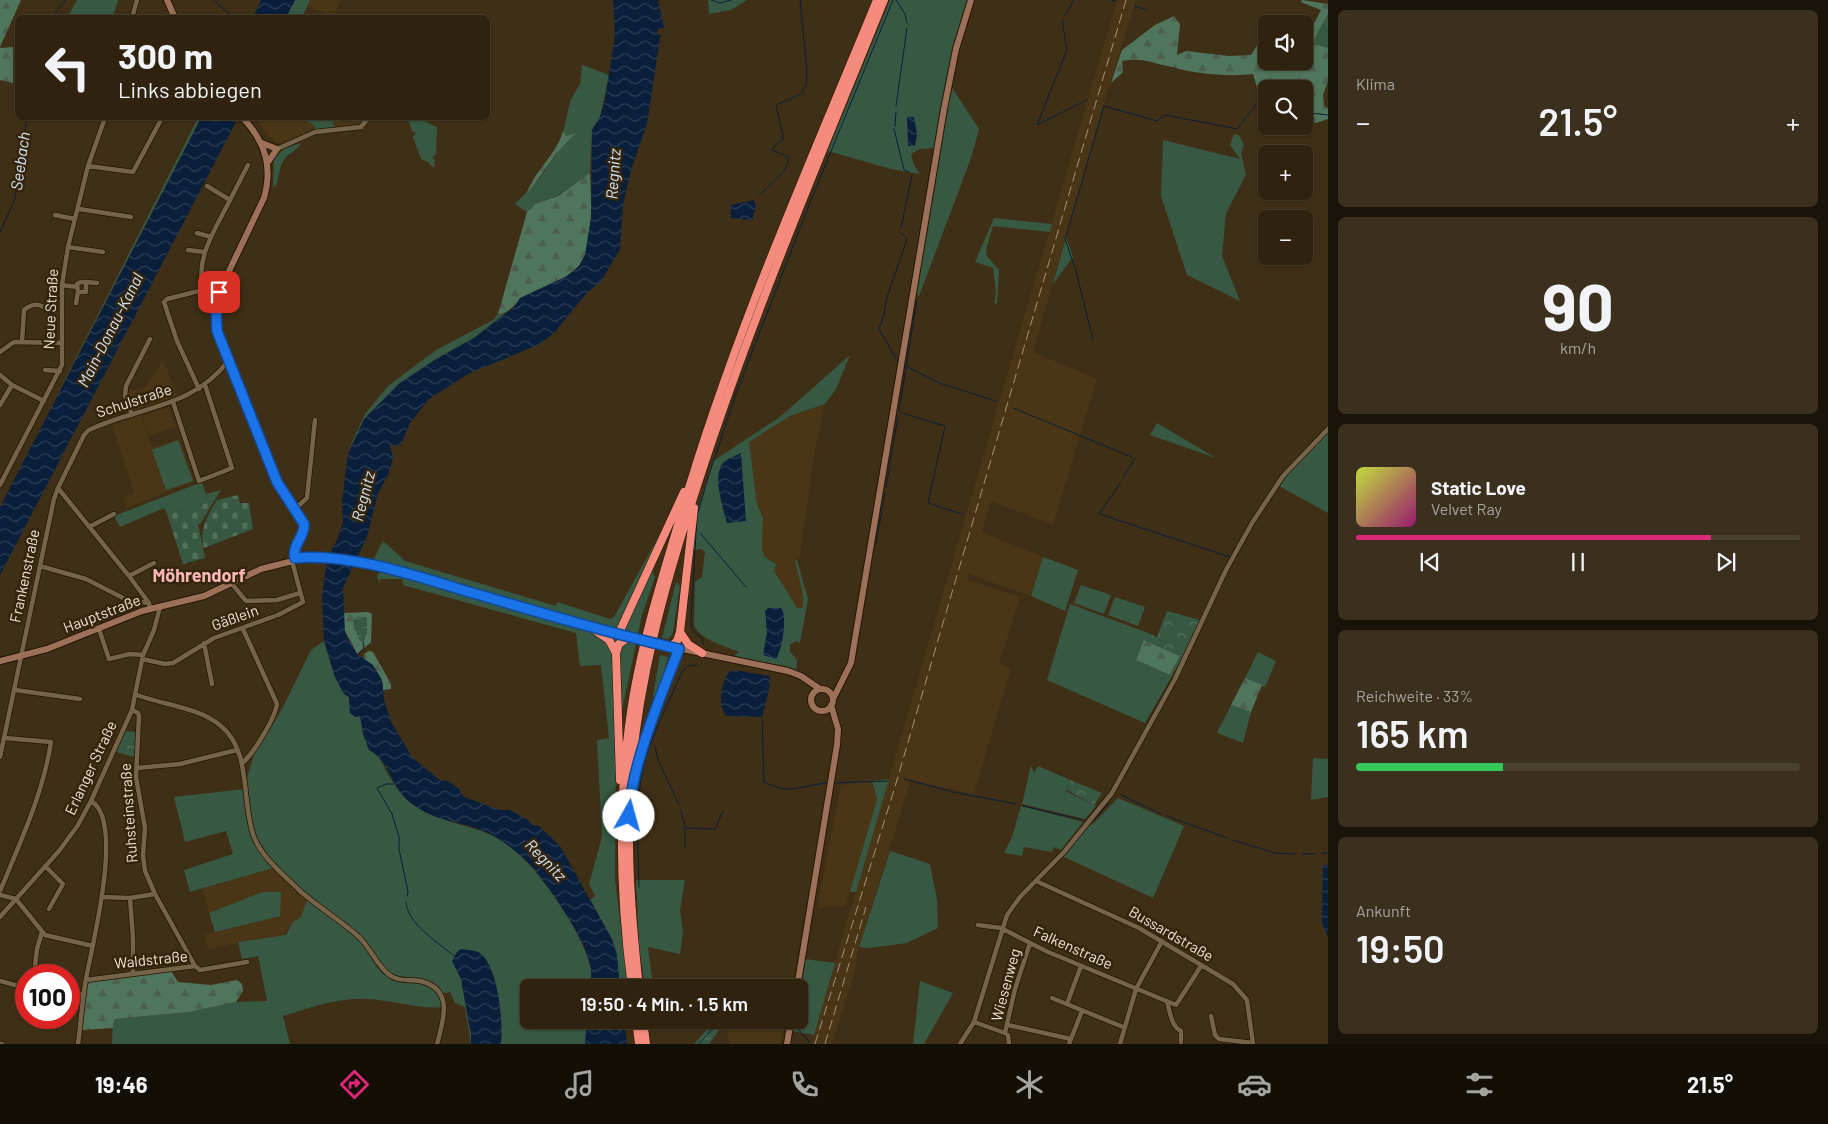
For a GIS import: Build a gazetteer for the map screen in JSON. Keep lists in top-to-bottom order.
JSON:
{
  "streets": {
    "street": [
      "Neue Straße",
      "Schulstraße",
      "Frankenstraße",
      "Hauptstraße",
      "Gäßlein",
      "Erlanger Straße",
      "Ruhsteinstraße",
      "Bussardstraße",
      "Falkenstraße",
      "Waldstraße",
      "Wiesenweg"
    ]
  },
  "crossings": [
    ["Schulstraße", "Frankenstraße"],
    ["Frankenstraße", "Hauptstraße"],
    ["Hauptstraße", "Gäßlein"],
    ["Hauptstraße", "Erlanger Straße"],
    ["Gäßlein", "Erlanger Straße"],
    ["Erlanger Straße", "Ruhsteinstraße"],
    ["Ruhsteinstraße", "Waldstraße"],
    ["Falkenstraße", "Wiesenweg"]
  ],
  "districts": ["Möhrendorf"],
  "water": ["Seebach", "Regnitz", "Main-Donau-Kanal"],
  "page": {
    "tile": [
      "Klima",
      ["90", "km/h"],
      ["Reichweite · 33%", "165 km"],
      ["Ankunft", "19:50"]
    ],
    "map_buttons": ["+", "−"],
    "turn": ["300 m", "Links abbiegen"],
    "heat": ["−", "21.5°", "+"],
    "song": ["Static Love", "Velvet Ray"],
    "limit": "100",
    "trip": "19:50 · 4 Min. · 1.5 km",
    "tabs": ["19:46", "21.5°"]
  }
}
